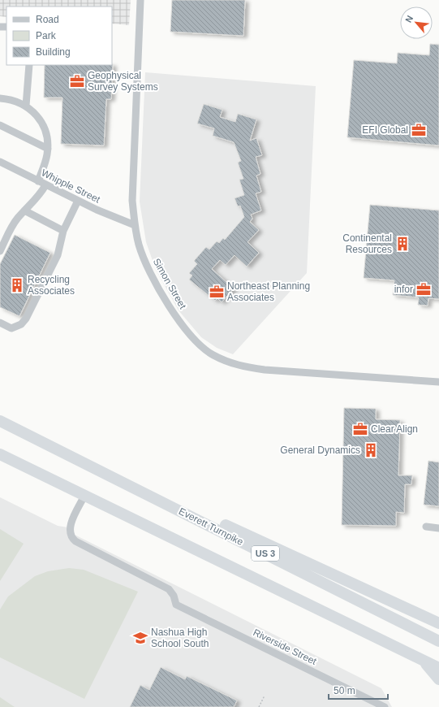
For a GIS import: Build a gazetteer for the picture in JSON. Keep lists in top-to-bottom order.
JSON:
{
  "streets": {
    "highway": ["Everett Turnpike", "US 3"],
    "street": ["Whipple Street", "Simon Street", "Riverside Street"]
  },
  "crossings": [
    ["Whipple Street", "Simon Street"],
    ["US 3", "Riverside Street"]
  ],
  "places": {
    "office": [
      "Geophysical Survey Systems",
      "EFI Global",
      "infor",
      "Northeast Planning Associates",
      "Clear Align"
    ],
    "building": ["Continental Resources", "Recycling Associates", "General Dynamics"],
    "school or university": ["Nashua High School South"]
  },
  "legend": ["Road", "Park", "Building"],
  "scale_bar": "50 m",
  "north": "top left"
}
